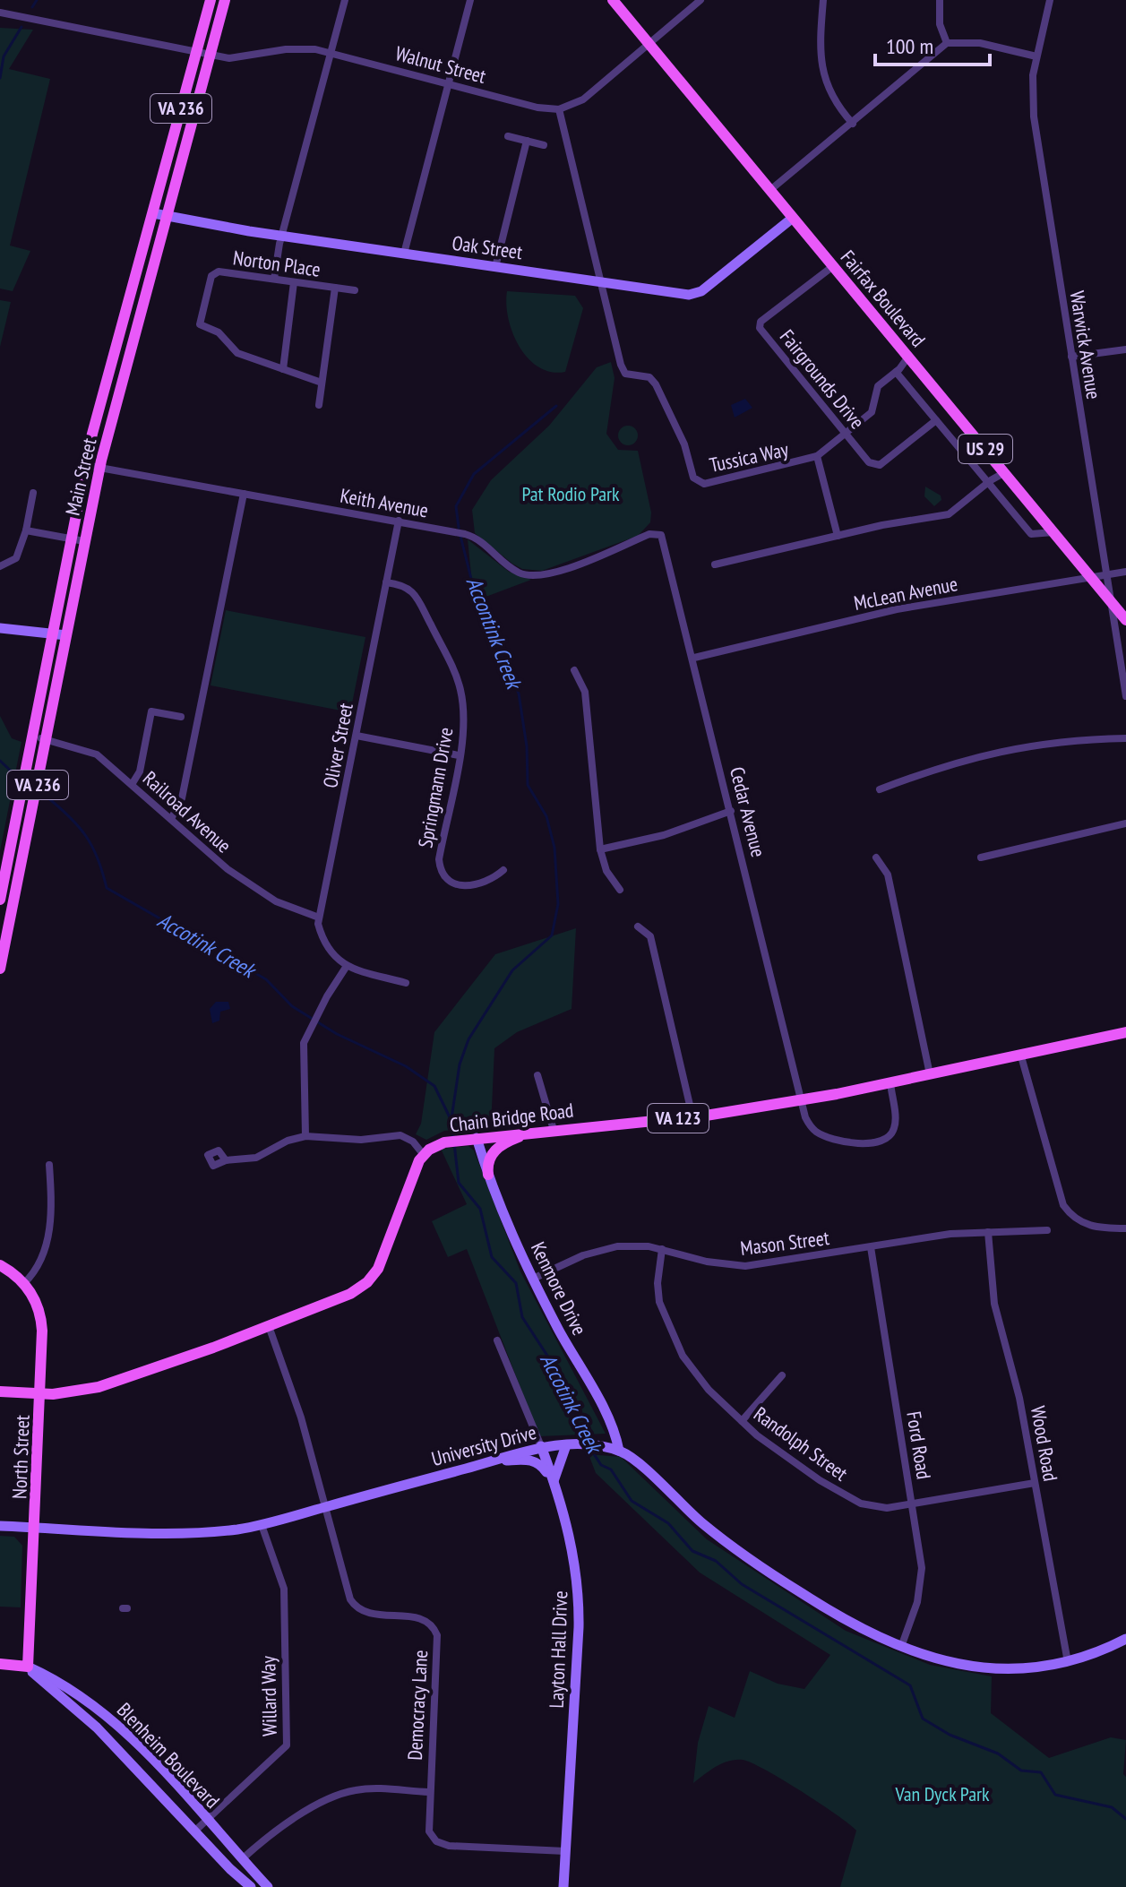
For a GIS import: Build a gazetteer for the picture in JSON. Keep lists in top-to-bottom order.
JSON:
{
  "streets": {
    "main road": [
      "VA 236",
      "Fairfax Boulevard",
      "US 29",
      "Main Street",
      "Chain Bridge Road",
      "VA 123",
      "North Street",
      "Blenheim Boulevard"
    ],
    "street": [
      "Walnut Street",
      "Oak Street",
      "Norton Place",
      "Warwick Avenue",
      "Fairgrounds Drive",
      "Tussica Way",
      "Keith Avenue",
      "McLean Avenue",
      "Oliver Street",
      "Springmann Drive",
      "Railroad Avenue",
      "Cedar Avenue",
      "Mason Street",
      "Kenmore Drive",
      "Randolph Street",
      "Wood Road",
      "University Drive",
      "Ford Road",
      "Layton Hall Drive",
      "Willard Way",
      "Democracy Lane"
    ]
  },
  "crossings": [
    ["Walnut Street", "Main Street"],
    ["Oak Street", "Fairfax Boulevard"],
    ["Oak Street", "Tussica Way"],
    ["Oak Street", "Main Street"],
    ["Fairfax Boulevard", "Warwick Avenue"],
    ["Fairfax Boulevard", "Fairgrounds Drive"],
    ["Fairfax Boulevard", "Tussica Way"],
    ["Fairfax Boulevard", "McLean Avenue"],
    ["Warwick Avenue", "McLean Avenue"],
    ["Fairgrounds Drive", "Tussica Way"],
    ["Main Street", "Keith Avenue"],
    ["Main Street", "Railroad Avenue"],
    ["Keith Avenue", "Oliver Street"],
    ["Keith Avenue", "Cedar Avenue"],
    ["McLean Avenue", "Cedar Avenue"],
    ["Oliver Street", "Springmann Drive"],
    ["Oliver Street", "Railroad Avenue"],
    ["Cedar Avenue", "Chain Bridge Road"],
    ["Chain Bridge Road", "Kenmore Drive"],
    ["Mason Street", "Kenmore Drive"],
    ["Mason Street", "Randolph Street"],
    ["Mason Street", "Wood Road"],
    ["Mason Street", "Ford Road"],
    ["Kenmore Drive", "University Drive"],
    ["Randolph Street", "Wood Road"],
    ["Randolph Street", "Ford Road"],
    ["Wood Road", "University Drive"],
    ["University Drive", "Ford Road"],
    ["University Drive", "North Street"],
    ["University Drive", "Layton Hall Drive"],
    ["University Drive", "Willard Way"],
    ["University Drive", "Democracy Lane"],
    ["North Street", "Blenheim Boulevard"],
    ["Layton Hall Drive", "Democracy Lane"],
    ["Willard Way", "Blenheim Boulevard"]
  ],
  "water": ["Accontink Creek", "Accotink Creek"],
  "parks": ["Pat Rodio Park", "Van Dyck Park"],
  "scale_bar": "100 m"
}
